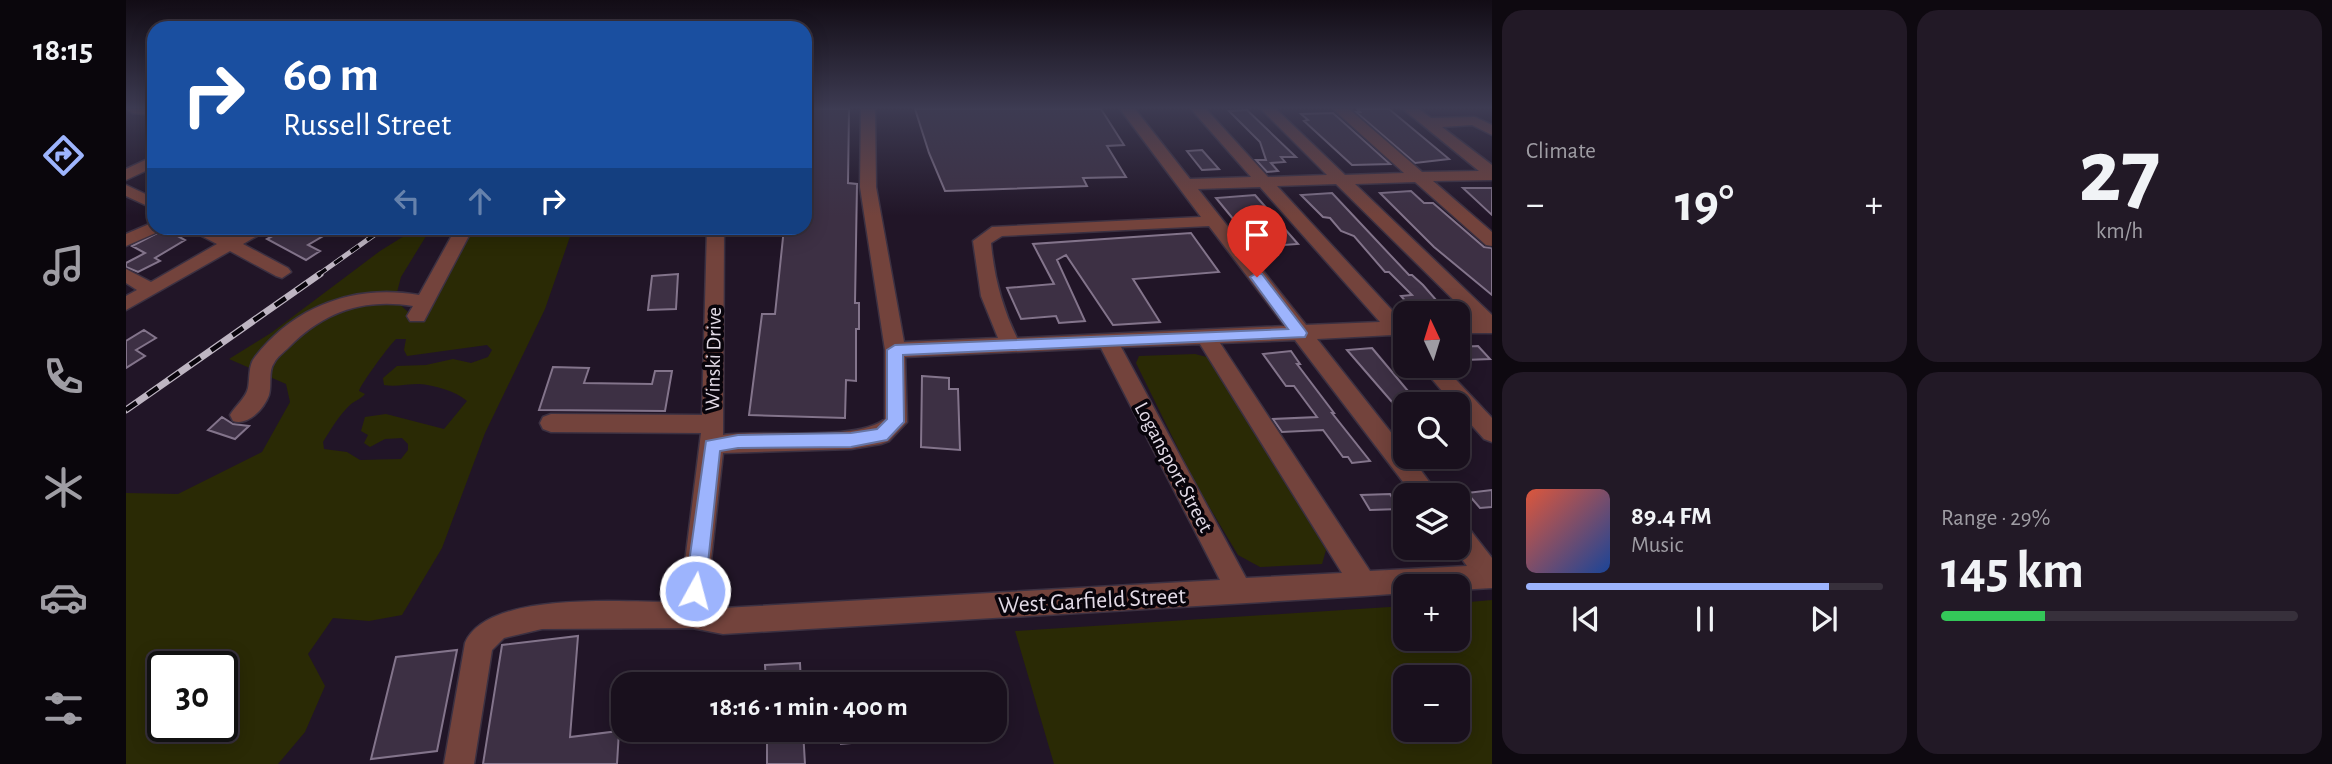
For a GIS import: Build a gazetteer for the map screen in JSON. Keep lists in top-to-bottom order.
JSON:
{
  "streets": {
    "street": ["Winski Drive", "Logansport Street", "West Garfield Street"]
  },
  "crossings": [
    ["Winski Drive", "West Garfield Street"],
    ["Logansport Street", "West Garfield Street"]
  ],
  "north": "top",
  "page": {
    "tabs": "18:15",
    "tile": [
      "Climate",
      ["27", "km/h"],
      ["Range · 29%", "145 km"]
    ],
    "turn": ["60 m", "Russell Street"],
    "heat": ["−", "19°", "+"],
    "map_buttons": ["+", "−"],
    "song": ["89.4 FM", "Music"],
    "limit": "30",
    "trip": "18:16 · 1 min · 400 m"
  }
}
